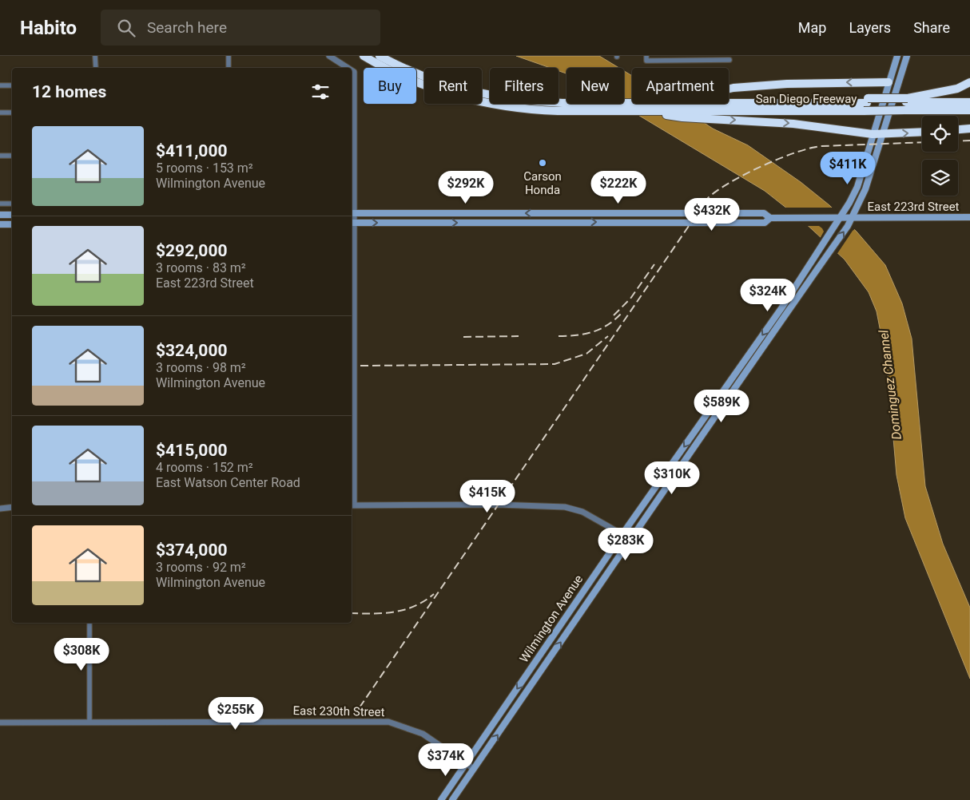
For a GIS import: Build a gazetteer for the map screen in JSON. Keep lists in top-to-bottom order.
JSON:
{
  "streets": {
    "highway": ["San Diego Freeway"],
    "main road": ["East 223rd Street", "Wilmington Avenue"],
    "street": ["East 230th Street"]
  },
  "crossings": [
    ["East 223rd Street", "Wilmington Avenue"],
    ["Wilmington Avenue", "East 230th Street"]
  ],
  "water": ["Dominguez Channel"],
  "places": ["Carson Honda"],
  "page": {
    "header": "Habito",
    "search": "Search here",
    "nav": ["Map", "Layers", "Share"],
    "chip": [
      "Buy",
      "Rent",
      "Filters",
      "New",
      "Apartment"
    ],
    "heading": "12 homes",
    "list": [
      {
        "name": "$411,000",
        "note": "5 rooms · 153 m² · Wilmington Avenue"
      },
      {
        "name": "$292,000",
        "note": "3 rooms · 83 m² · East 223rd Street"
      },
      {
        "name": "$324,000",
        "note": "3 rooms · 98 m² · Wilmington Avenue"
      },
      {
        "name": "$415,000",
        "note": "4 rooms · 152 m² · East Watson Center Road"
      },
      {
        "name": "$374,000",
        "note": "3 rooms · 92 m² · Wilmington Avenue"
      }
    ],
    "price": [
      "$411K",
      "$292K",
      "$222K",
      "$432K",
      "$324K",
      "$589K",
      "$310K",
      "$415K",
      "$283K",
      "$308K",
      "$255K",
      "$374K"
    ]
  }
}
